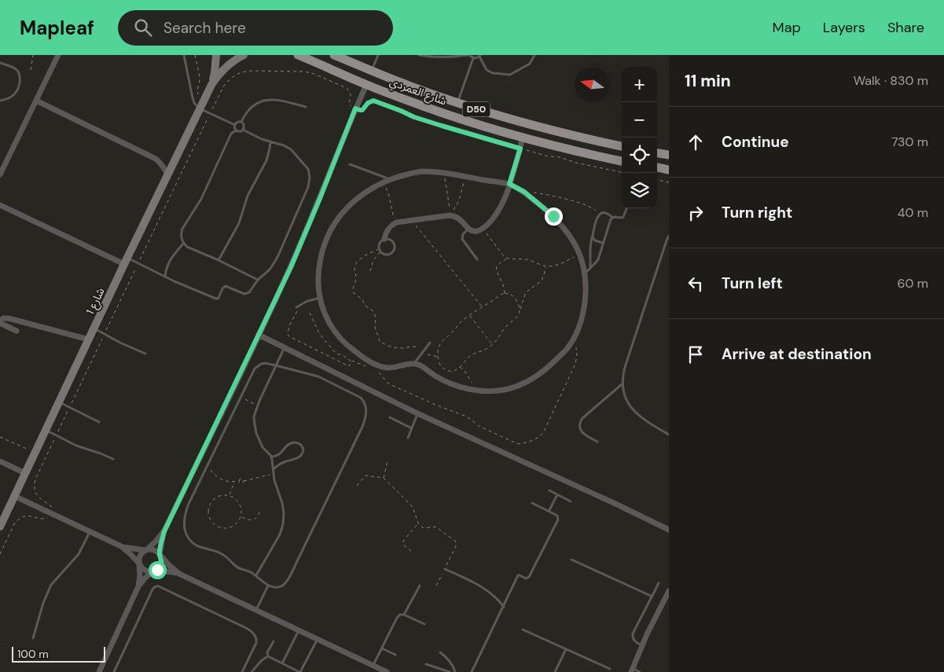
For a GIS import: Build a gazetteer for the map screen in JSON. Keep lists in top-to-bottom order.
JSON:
{
  "streets": {
    "main road": ["شارع العمردي", "D50"],
    "street": ["شارع 1"]
  },
  "scale_bar": "100 m",
  "north": "left",
  "page": {
    "header": "Mapleaf",
    "search": "Search here",
    "nav": ["Map", "Layers", "Share"],
    "heading": ["11 min", "Walk · 830 m"],
    "map_buttons": ["+", "−"],
    "list": [
      ["Continue", "730 m"],
      ["Turn right", "40 m"],
      ["Turn left", "60 m"],
      "Arrive at destination"
    ],
    "scale": "100 m"
  }
}
